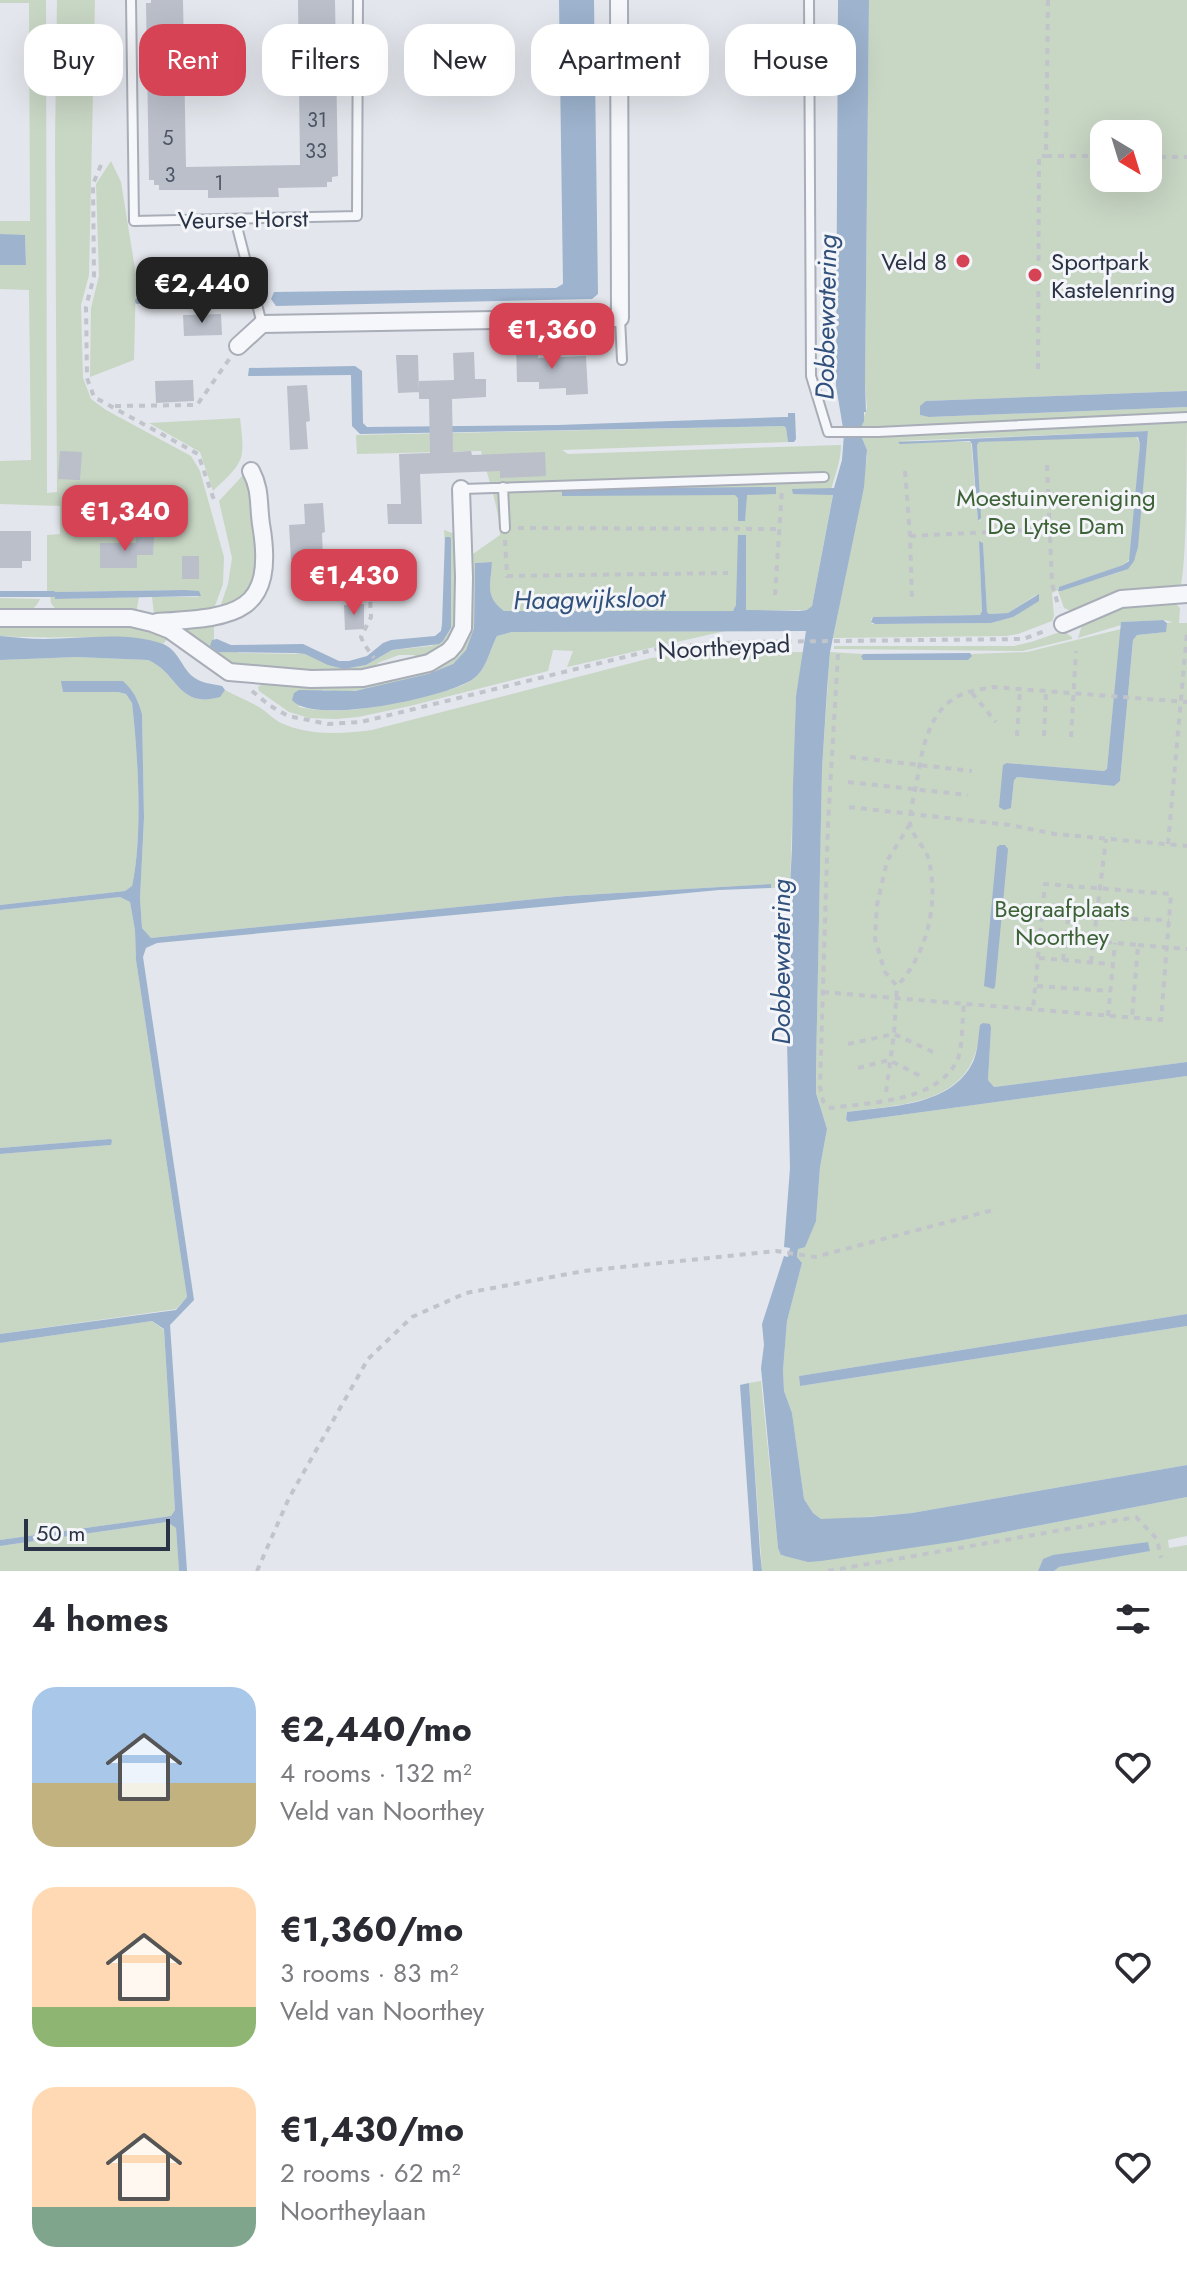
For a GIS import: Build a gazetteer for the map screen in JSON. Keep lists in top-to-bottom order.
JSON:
{
  "streets": {
    "lane": ["Veurse Horst"],
    "path": ["Noortheypad"]
  },
  "water": ["Dobbewatering", "Haagwijksloot"],
  "parks": ["Moestuinvereniging De Lytse Dam", "Begraafplaats Noorthey"],
  "places": ["Veld 8", "Sportpark Kastelenring"],
  "house_numbers": [
    "31",
    "5",
    "33",
    "3",
    "1"
  ],
  "scale_bar": "50 m",
  "north": "bottom right",
  "page": {
    "chip": [
      "Buy",
      "Rent",
      "Filters",
      "New",
      "Apartment",
      "House"
    ],
    "price": [
      "€2,440",
      "€1,360",
      "€1,340",
      "€1,430"
    ],
    "scale": "50 m",
    "heading": "4 homes",
    "list": [
      {
        "name": "€2,440/mo",
        "note": "4 rooms · 132 m² · Veld van Noorthey"
      },
      {
        "name": "€1,360/mo",
        "note": "3 rooms · 83 m² · Veld van Noorthey"
      },
      {
        "name": "€1,430/mo",
        "note": "2 rooms · 62 m² · Noortheylaan"
      }
    ]
  }
}
